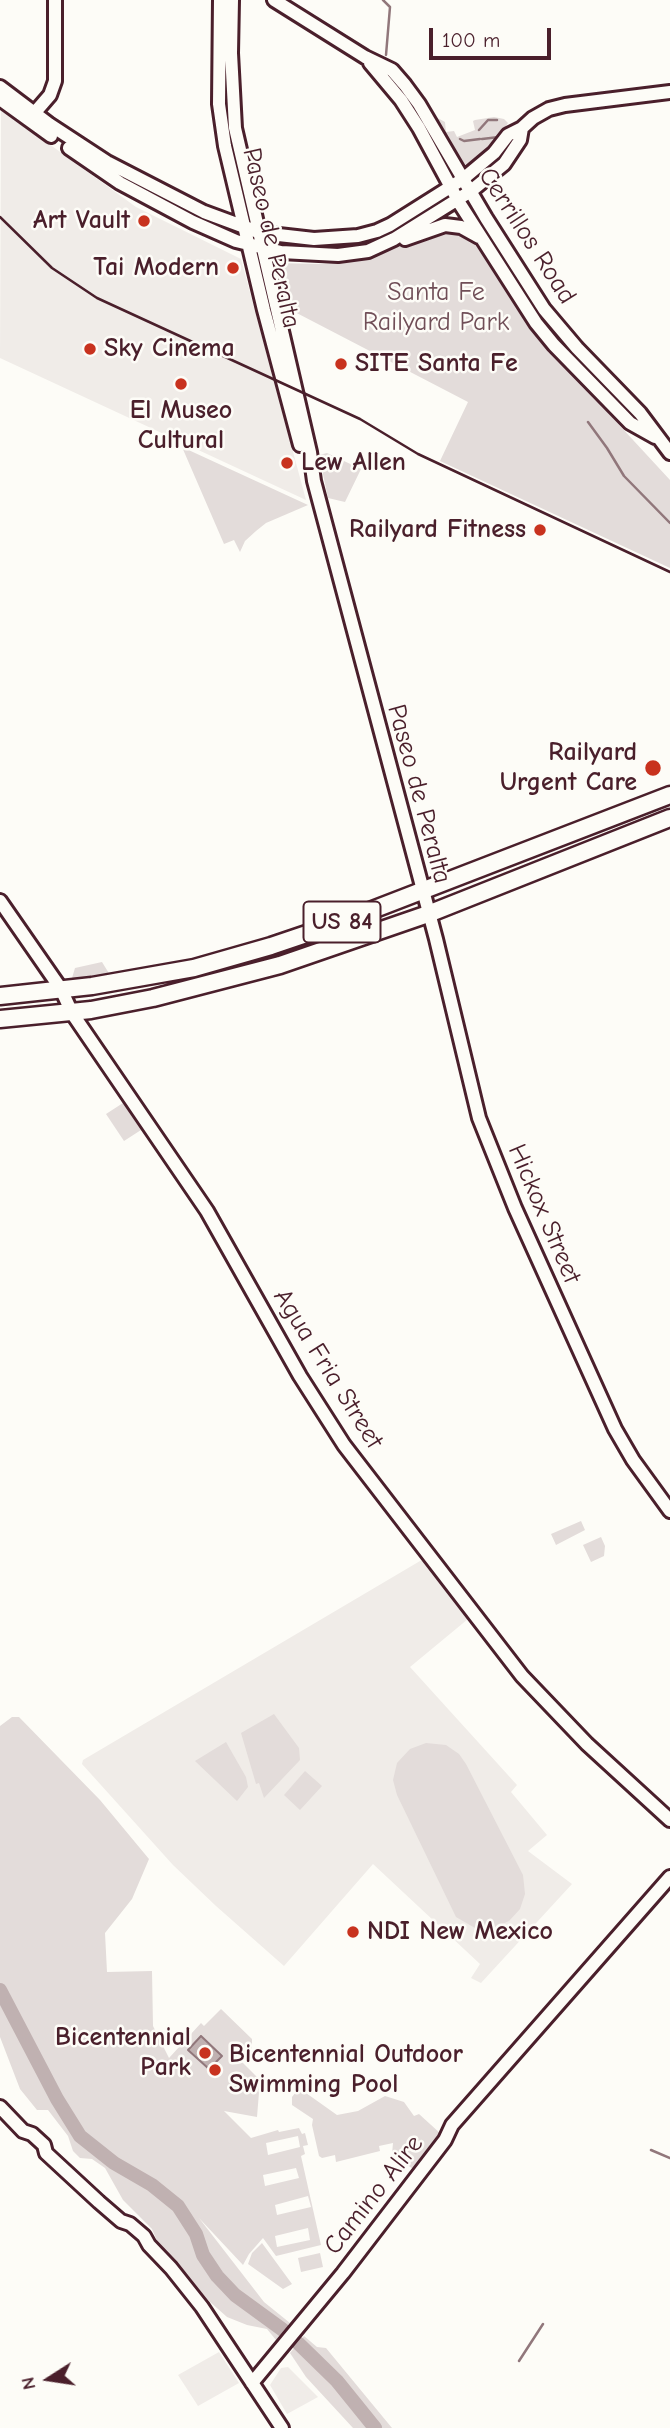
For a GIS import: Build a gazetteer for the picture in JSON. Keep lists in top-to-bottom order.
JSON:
{
  "streets": {
    "highway": ["US 84"],
    "street": [
      "Cerrillos Road",
      "Paseo de Peralta",
      "Hickox Street",
      "Agua Fria Street",
      "Camino Alire"
    ]
  },
  "crossings": [
    ["Paseo de Peralta", "US 84"],
    ["Paseo de Peralta", "Hickox Street"],
    ["US 84", "Hickox Street"],
    ["US 84", "Agua Fria Street"]
  ],
  "parks": ["Santa Fe Railyard Park"],
  "places": [
    "Art Vault",
    "Tai Modern",
    "Sky Cinema",
    "SITE Santa Fe",
    "El Museo Cultural",
    "Lew Allen",
    "Railyard Fitness",
    "Railyard Urgent Care",
    "NDI New Mexico",
    "Bicentennial Park",
    "Bicentennial Outdoor Swimming Pool"
  ],
  "scale_bar": "100 m",
  "north": "left"
}
